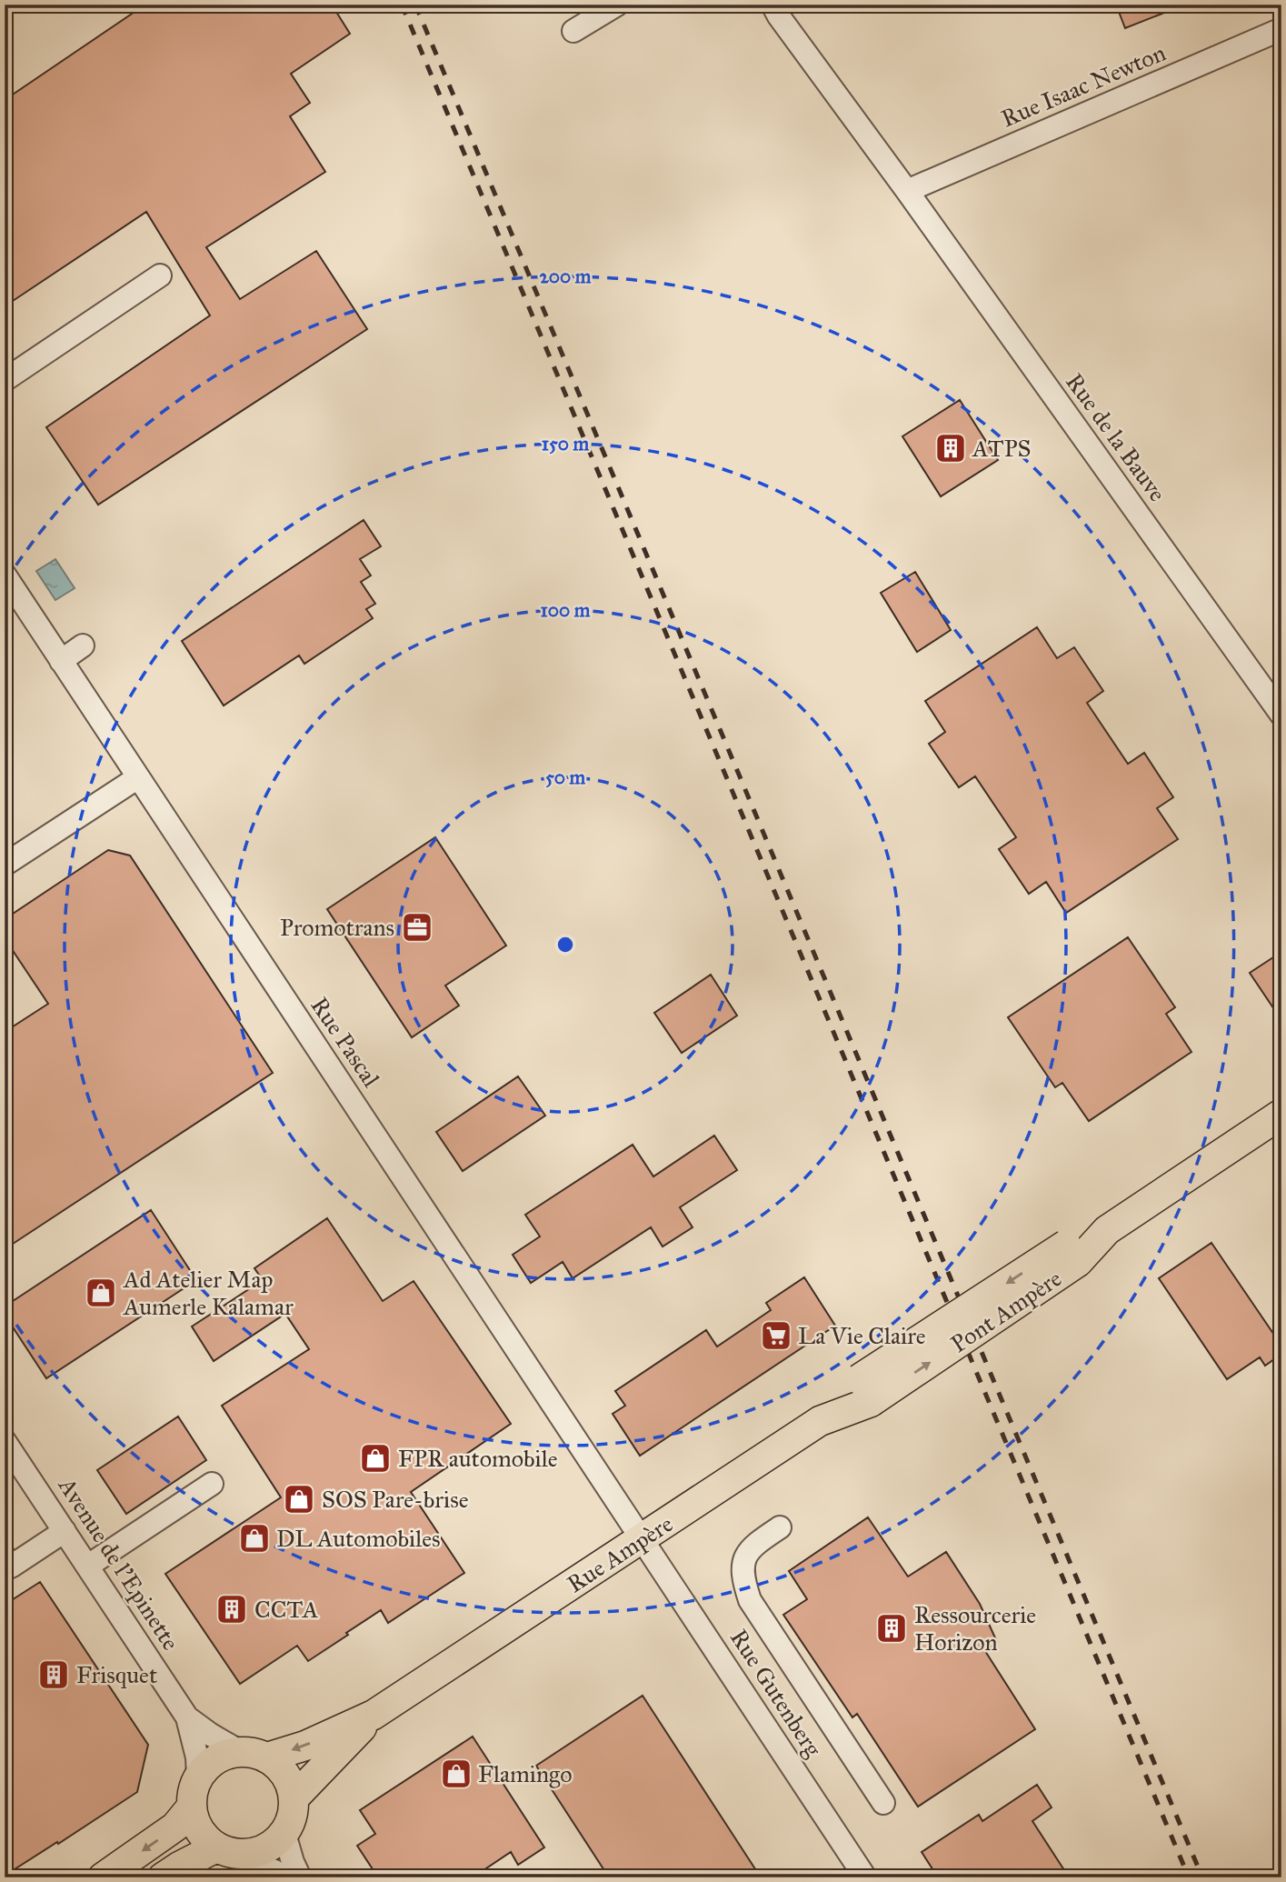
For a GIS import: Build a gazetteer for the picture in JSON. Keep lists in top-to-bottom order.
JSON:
{
  "streets": {
    "main road": ["Pont Ampère", "Rue Ampère"],
    "street": [
      "Rue Isaac Newton",
      "Rue de la Bauve",
      "Rue Pascal",
      "Avenue de l'Epinette",
      "Rue Gutenberg"
    ]
  },
  "crossings": [
    ["Rue Isaac Newton", "Rue de la Bauve"],
    ["Rue Pascal", "Rue Ampère"],
    ["Rue Pascal", "Rue Gutenberg"],
    ["Pont Ampère", "Rue Ampère"],
    ["Rue Ampère", "Avenue de l'Epinette"],
    ["Rue Ampère", "Rue Gutenberg"]
  ],
  "places": {
    "building": [
      "ATPS",
      "CCTA",
      "Ressourcerie Horizon",
      "Frisquet"
    ],
    "office": ["Promotrans"],
    "shop": [
      "Ad Atelier Map Aumerle Kalamar",
      "FPR automobile",
      "SOS Pare-brise",
      "DL Automobiles",
      "Flamingo"
    ],
    "supermarket": ["La Vie Claire"]
  },
  "rings": [
    "200 m",
    "150 m",
    "100 m",
    "50 m"
  ]
}
